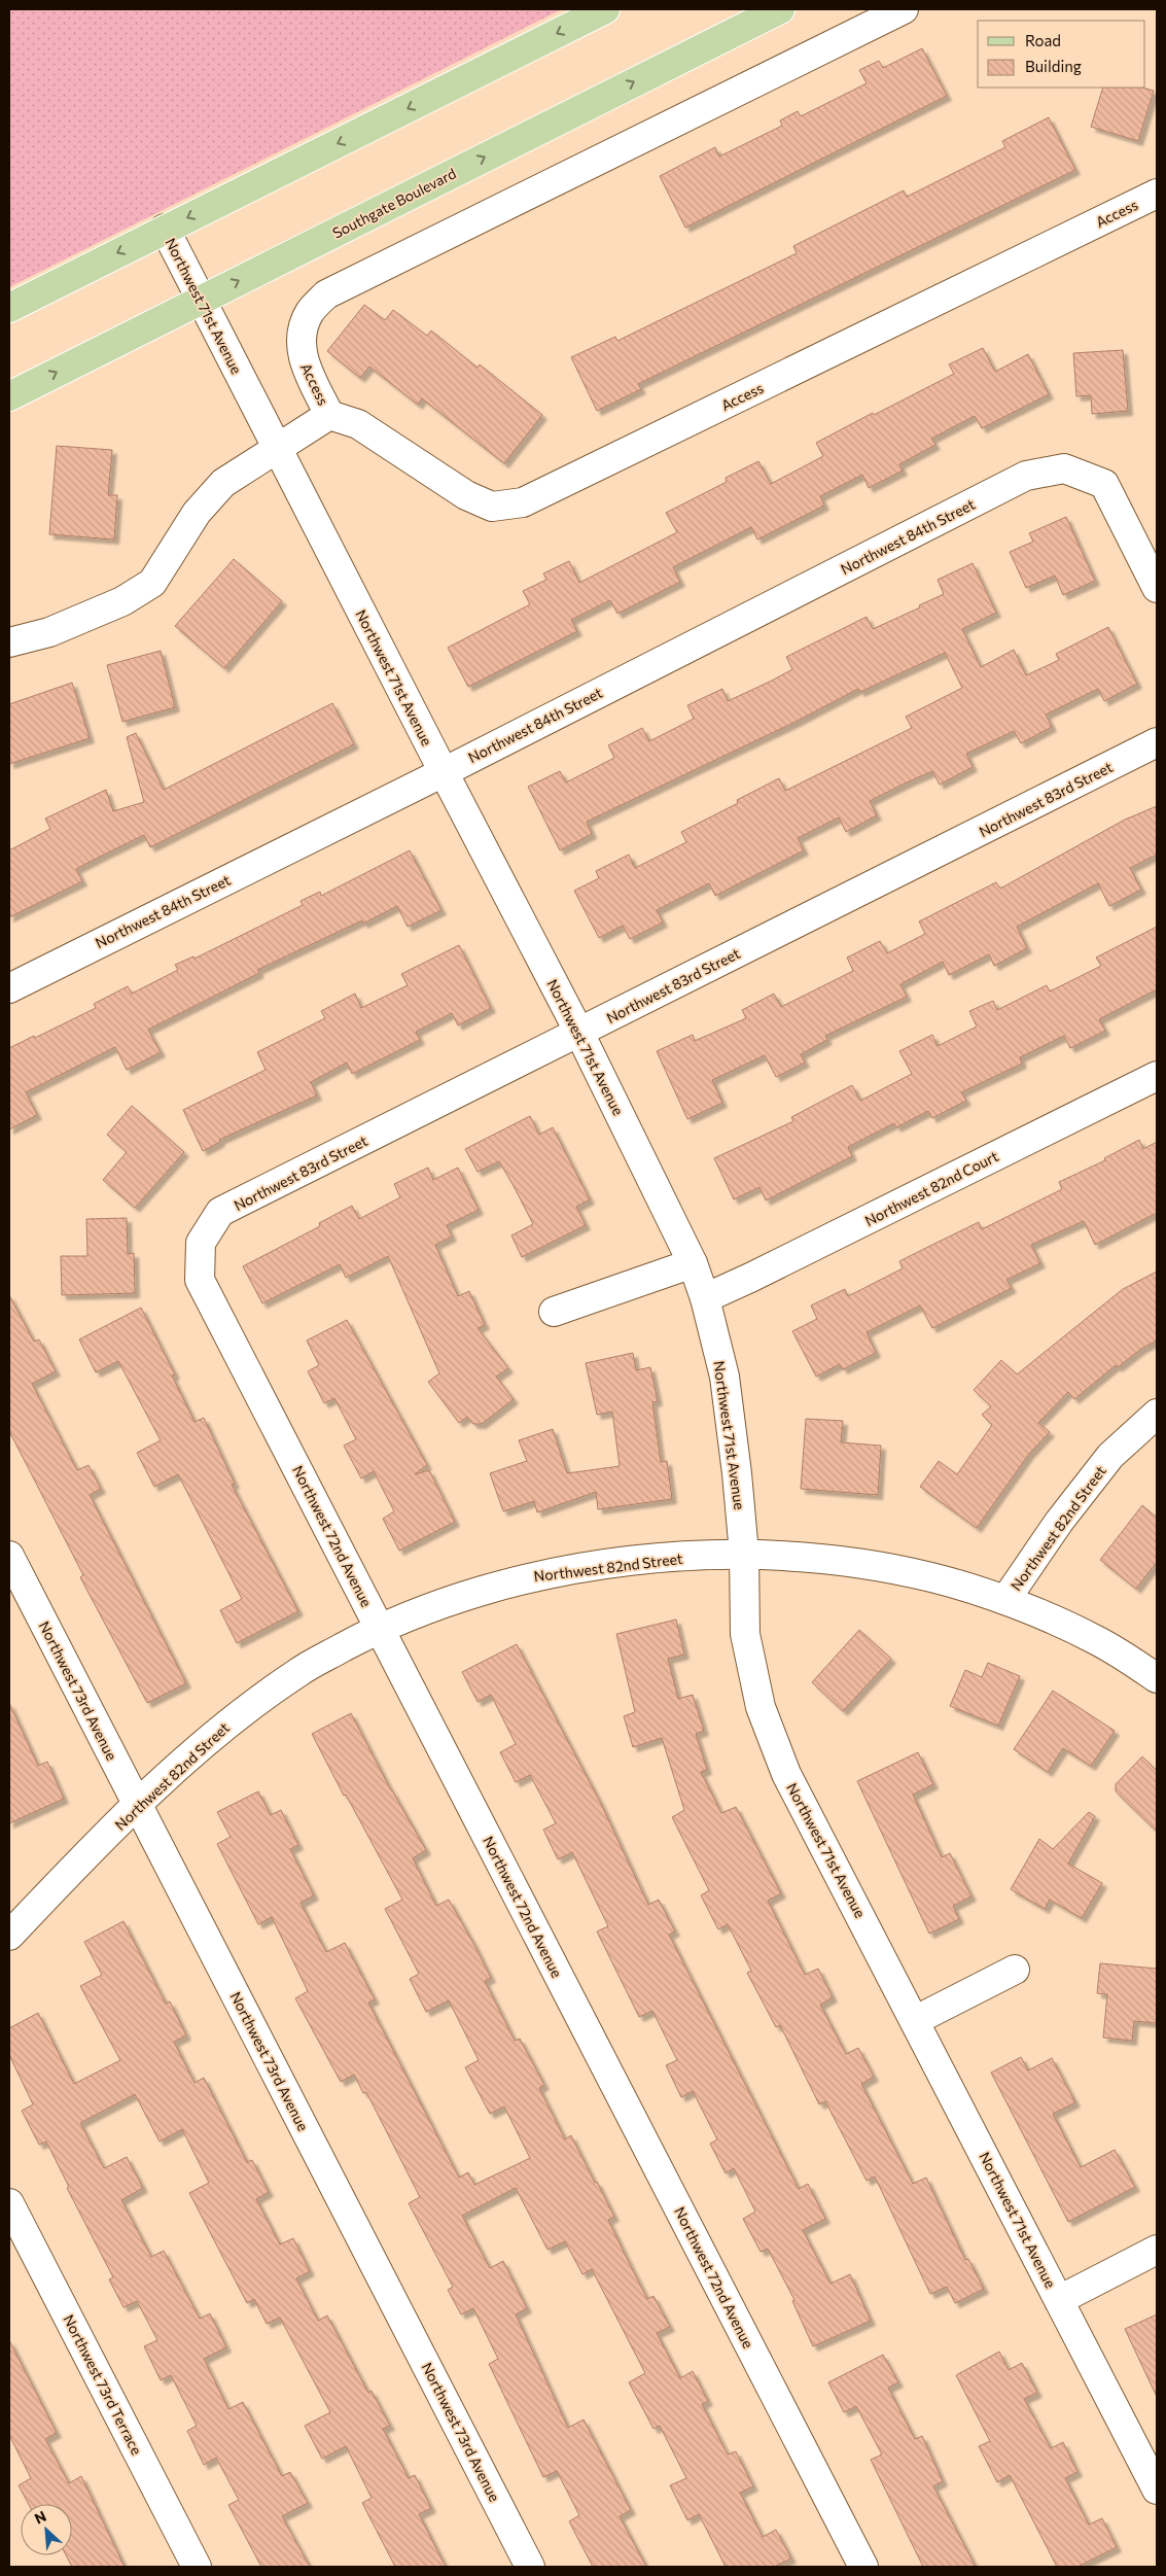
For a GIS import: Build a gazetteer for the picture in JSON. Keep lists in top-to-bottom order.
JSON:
{
  "streets": {
    "main road": ["Southgate Boulevard"],
    "street": [
      "Access",
      "Northwest 71st Avenue",
      "Northwest 84th Street",
      "Northwest 83rd Street",
      "Northwest 82nd Court",
      "Northwest 82nd Street",
      "Northwest 72nd Avenue",
      "Northwest 73rd Avenue",
      "Northwest 73rd Terrace"
    ]
  },
  "crossings": [
    ["Southgate Boulevard", "Northwest 71st Avenue"],
    ["Access", "Northwest 71st Avenue"],
    ["Northwest 71st Avenue", "Northwest 84th Street"],
    ["Northwest 71st Avenue", "Northwest 83rd Street"],
    ["Northwest 71st Avenue", "Northwest 82nd Court"],
    ["Northwest 71st Avenue", "Northwest 82nd Street"],
    ["Northwest 83rd Street", "Northwest 72nd Avenue"],
    ["Northwest 82nd Street", "Northwest 72nd Avenue"],
    ["Northwest 82nd Street", "Northwest 73rd Avenue"]
  ],
  "legend": ["Road", "Building"],
  "north": "top left"
}
